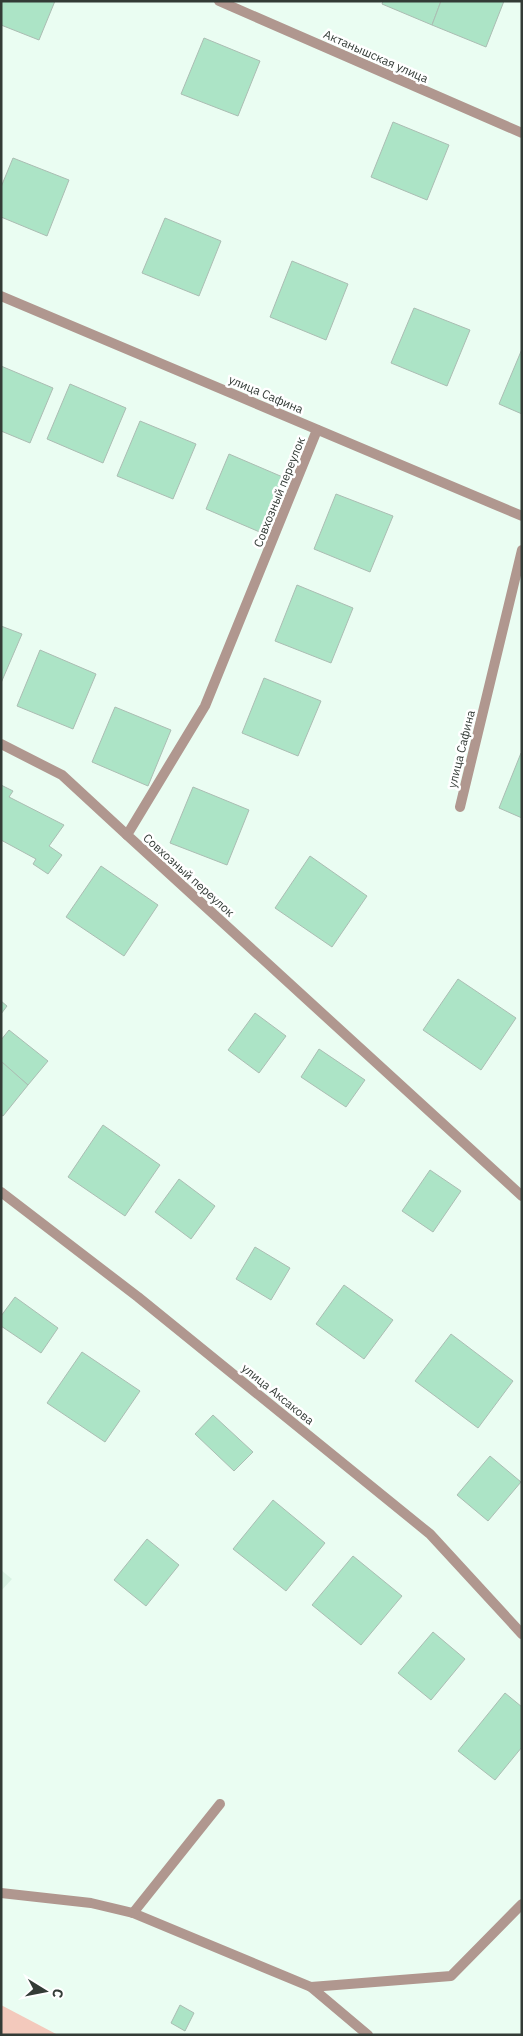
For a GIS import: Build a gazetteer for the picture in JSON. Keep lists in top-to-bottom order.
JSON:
{
  "streets": {
    "street": [
      "Актанышская улица",
      "улица Сафина",
      "Совхозный переулок",
      "улица Аксакова"
    ]
  },
  "crossings": [
    ["улица Сафина", "Совхозный переулок"]
  ],
  "north": "right"
}
